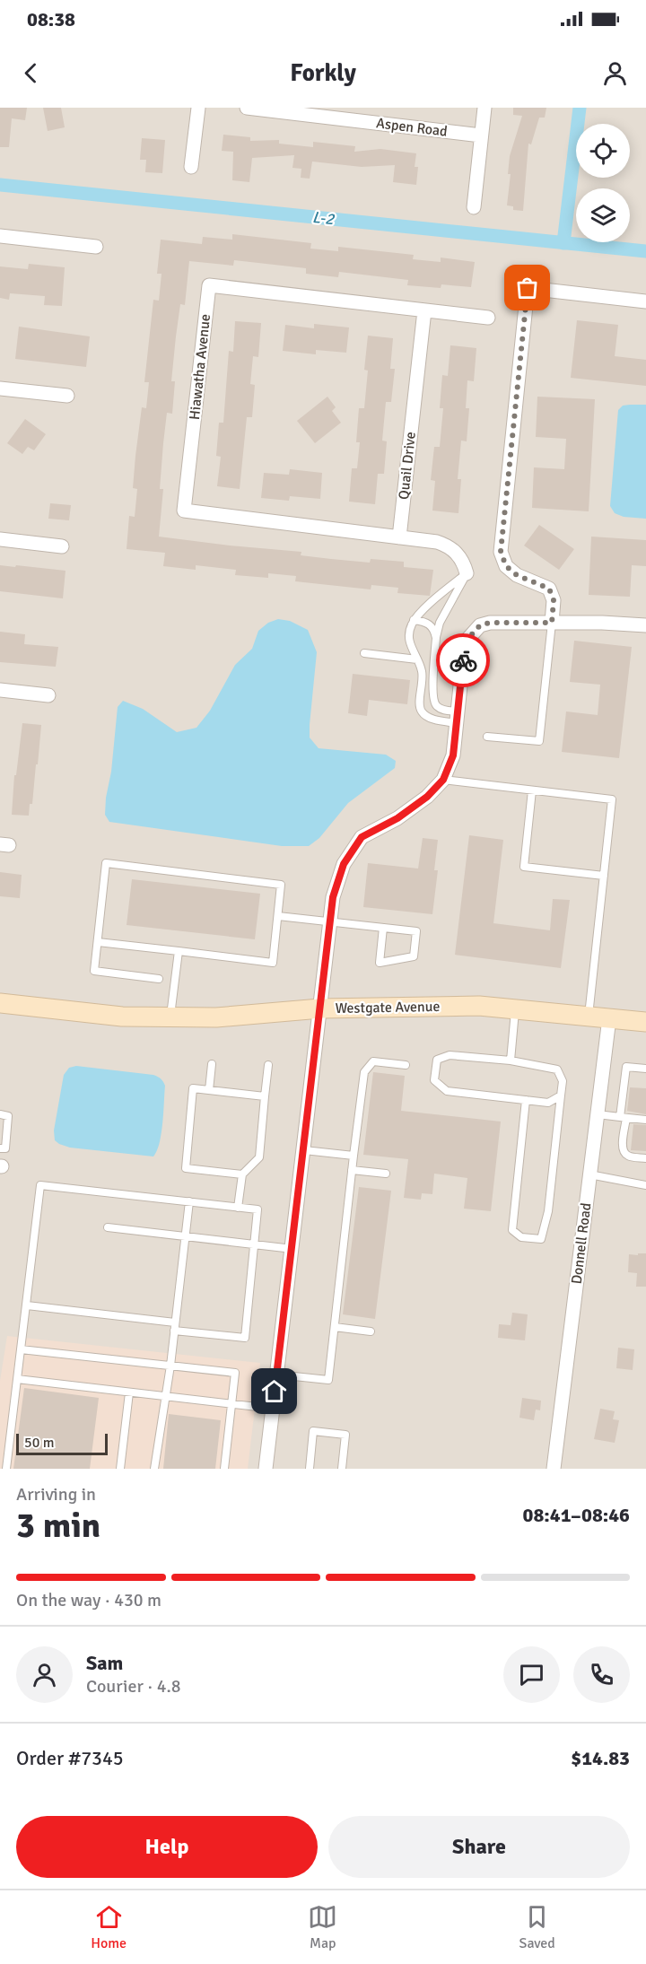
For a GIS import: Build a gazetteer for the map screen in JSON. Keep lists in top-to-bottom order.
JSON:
{
  "streets": {
    "street": [
      "Aspen Road",
      "Hiawatha Avenue",
      "Quail Drive",
      "Westgate Avenue",
      "Donnell Road"
    ]
  },
  "crossings": [
    ["Hiawatha Avenue", "Quail Drive"],
    ["Westgate Avenue", "Donnell Road"]
  ],
  "water": ["L-2"],
  "scale_bar": "50 m",
  "page": {
    "status": "08:38",
    "header": "Forkly",
    "scale": "50 m",
    "heading": ["3 min", "Arriving in", "08:41–08:46"],
    "panel": [
      "Sam",
      "Courier · 4.8",
      "Order #7345",
      "$14.83"
    ],
    "bar": "On the way · 430 m",
    "buttons": ["Help", "Share"],
    "tabs": ["Home", "Map", "Saved"]
  }
}
